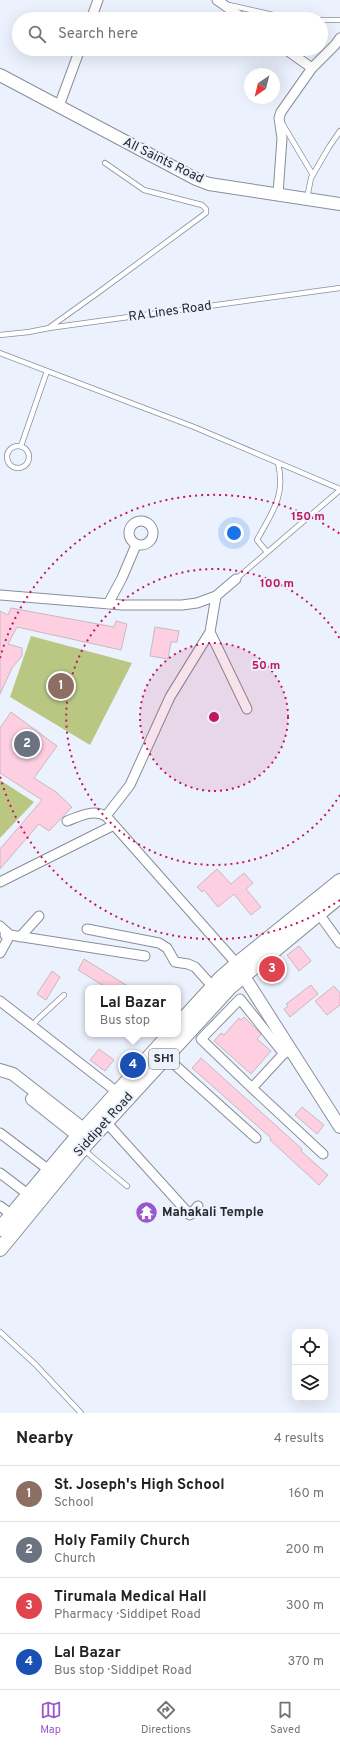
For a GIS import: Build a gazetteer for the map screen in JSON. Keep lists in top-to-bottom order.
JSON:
{
  "streets": {
    "main road": ["All Saints Road", "SH1", "Siddipet Road"],
    "lane": ["RA Lines Road"]
  },
  "places": {
    "temple": ["Mahakali Temple"]
  },
  "north": "bottom left",
  "page": {
    "search": "Search here",
    "pins": [
      "1",
      "2",
      "3",
      "4"
    ],
    "popup": ["Lal Bazar", "Bus stop"],
    "heading": ["Nearby", "4 results"],
    "list": [
      {
        "mark": "1",
        "name": "St. Joseph's High School",
        "note": "School",
        "value": "160 m"
      },
      {
        "mark": "2",
        "name": "Holy Family Church",
        "note": "Church",
        "value": "200 m"
      },
      {
        "mark": "3",
        "name": "Tirumala Medical Hall",
        "note": "Pharmacy · Siddipet Road",
        "value": "300 m"
      },
      {
        "mark": "4",
        "name": "Lal Bazar",
        "note": "Bus stop · Siddipet Road",
        "value": "370 m"
      }
    ],
    "nav": ["Map", "Directions", "Saved"]
  },
  "rings": ["150 m", "100 m", "50 m"]
}
